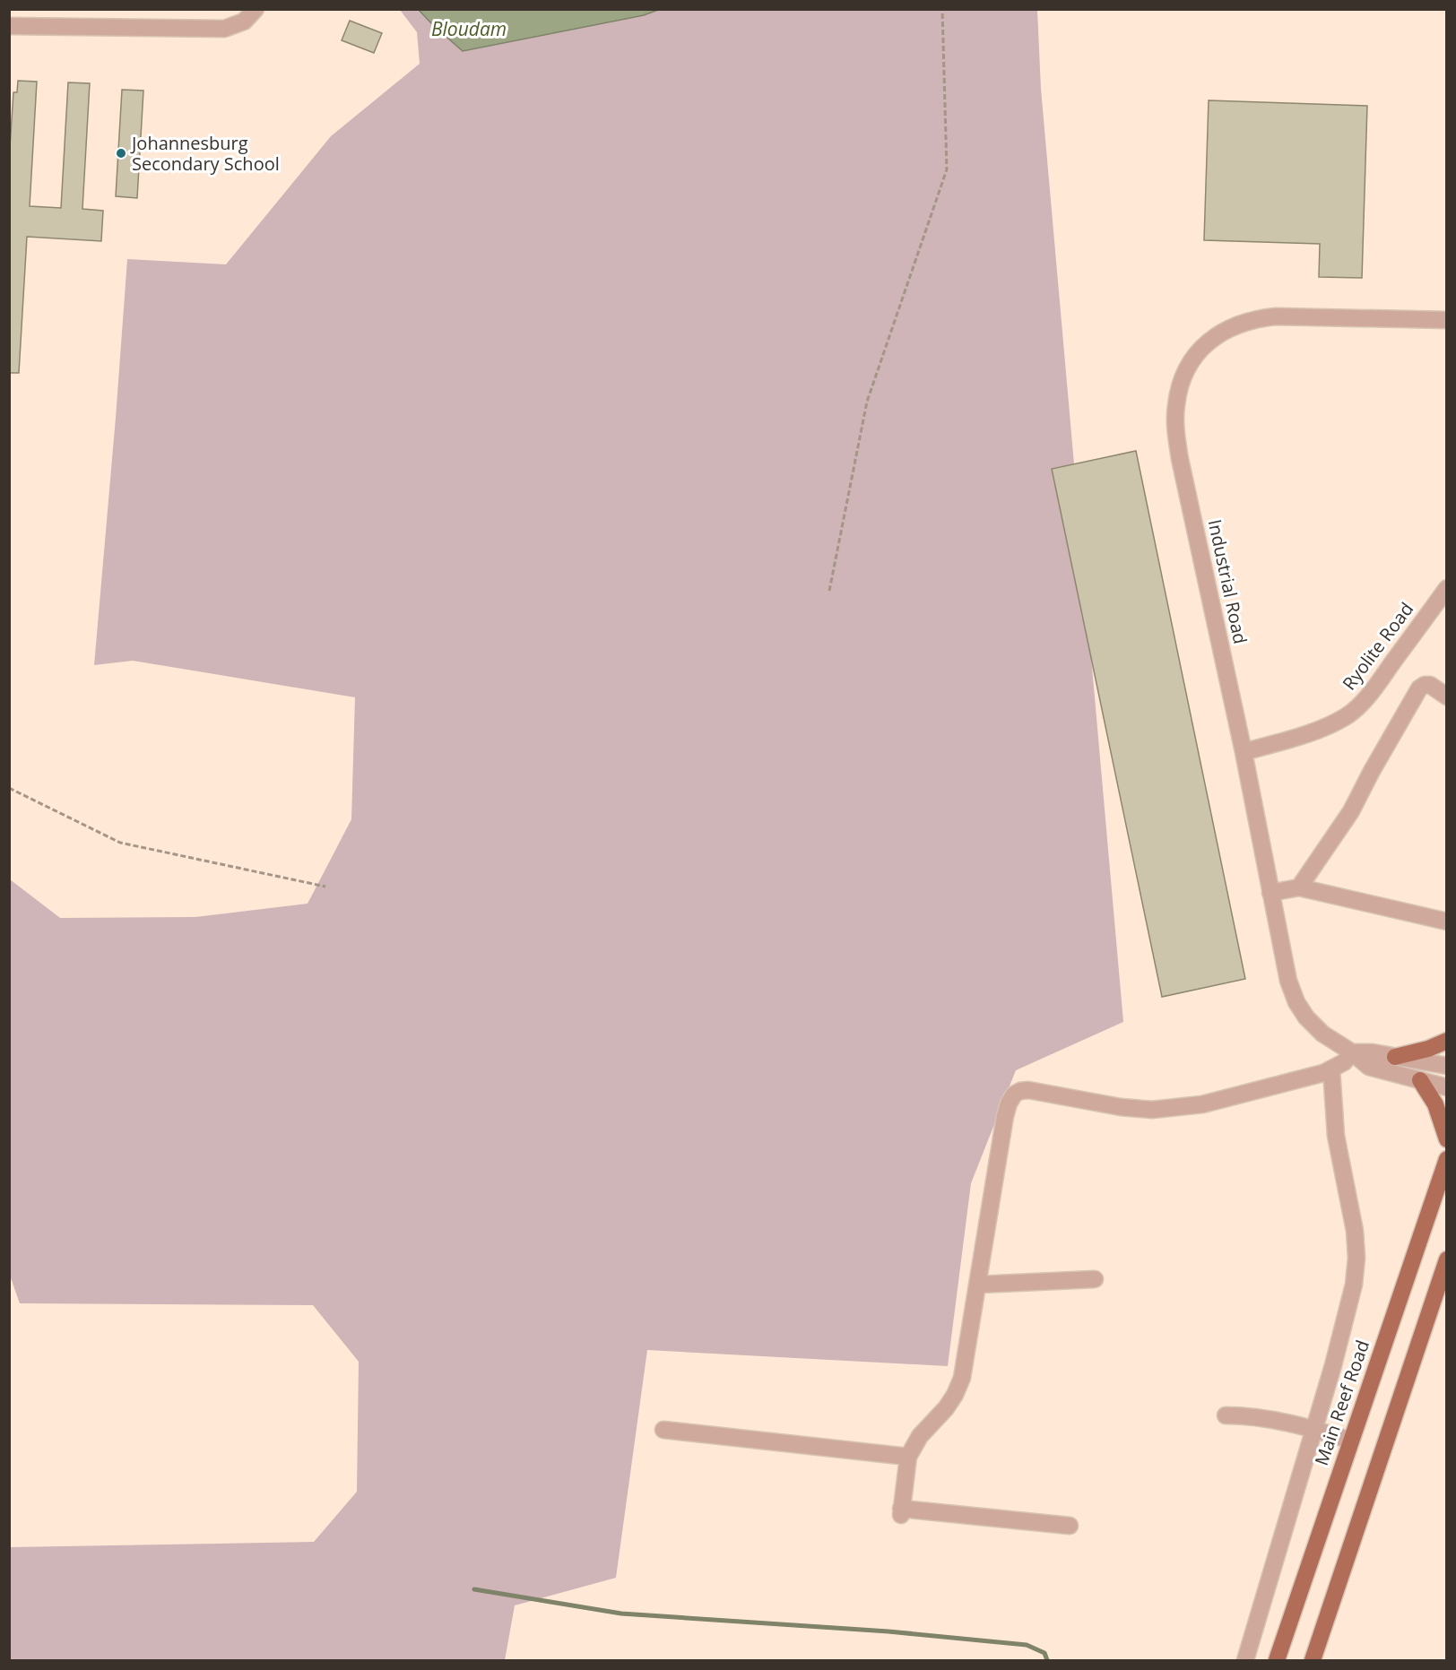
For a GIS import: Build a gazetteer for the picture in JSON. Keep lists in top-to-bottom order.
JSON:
{
  "streets": {
    "main road": ["Main Reef Road"],
    "street": ["Industrial Road", "Ryolite Road"]
  },
  "crossings": [
    ["Industrial Road", "Ryolite Road"]
  ],
  "water": ["Bloudam"],
  "places": ["Johannesburg Secondary School"]
}
